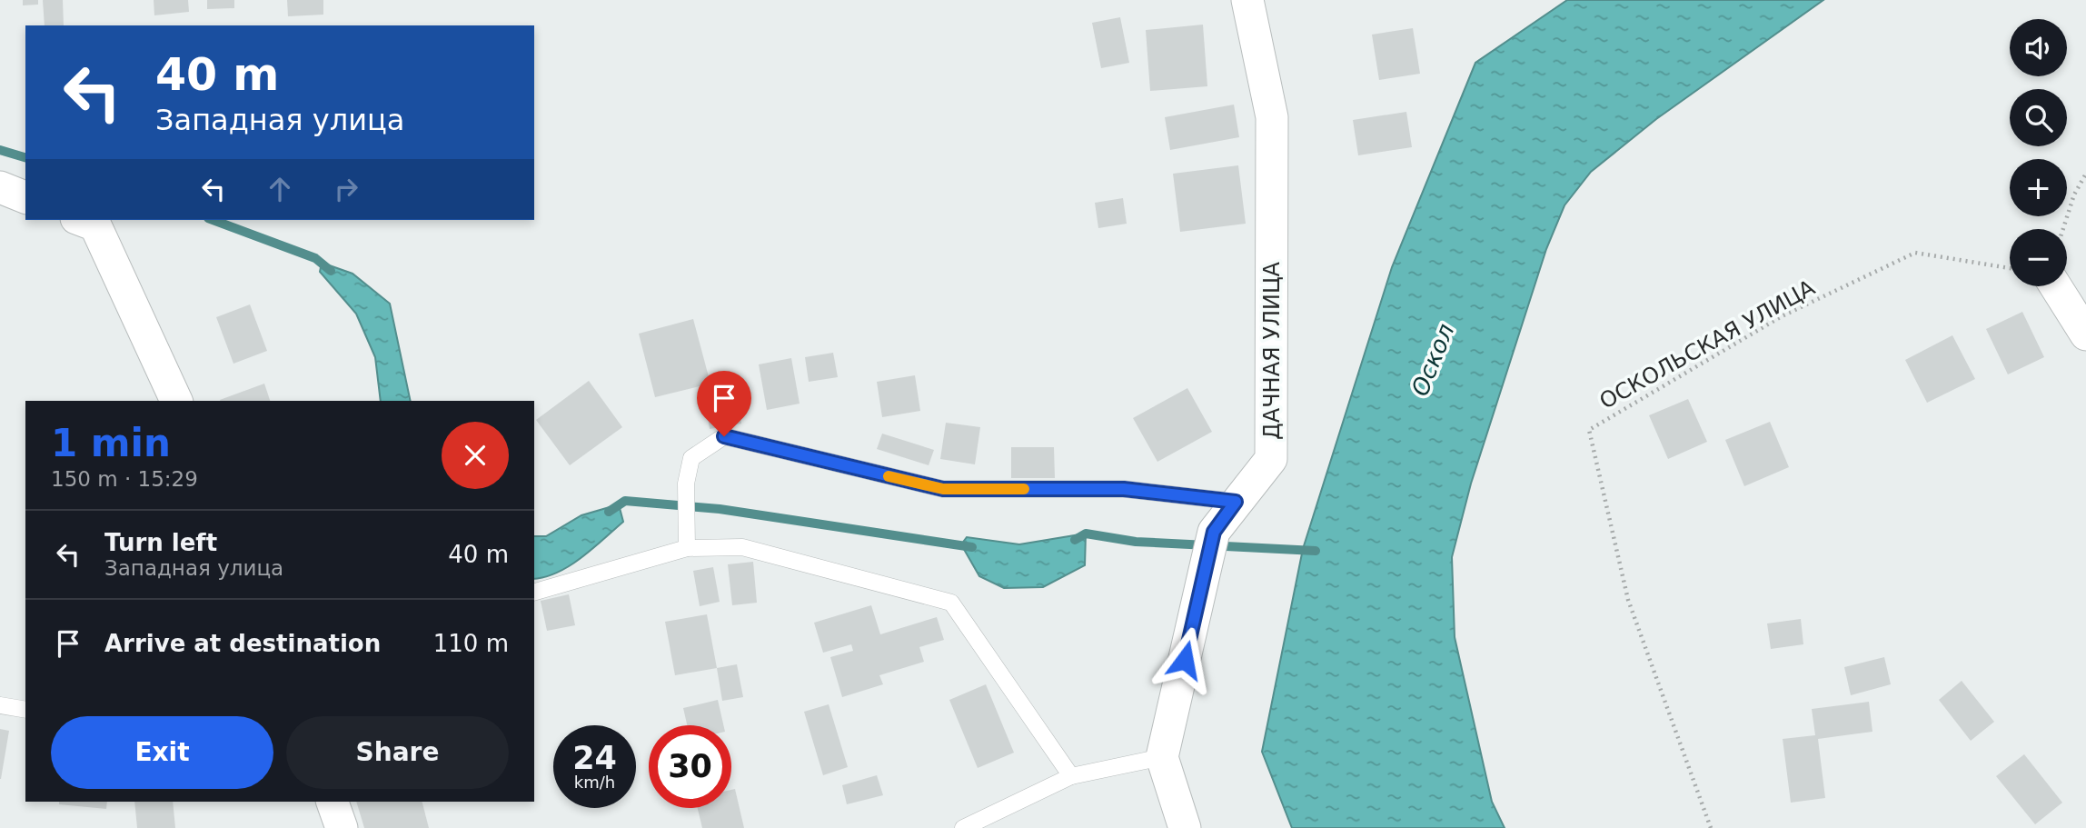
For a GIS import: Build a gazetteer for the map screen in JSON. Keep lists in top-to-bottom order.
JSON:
{
  "streets": {
    "street": ["ДАЧНАЯ УЛИЦА"],
    "path": ["ОСКОЛЬСКАЯ УЛИЦА"]
  },
  "water": ["Оскол"],
  "page": {
    "map_buttons": ["+", "−"],
    "turn": ["40 m", "Западная улица"],
    "heading": ["1 min", "150 m · 15:29"],
    "list": [
      {
        "name": "Turn left",
        "note": "Западная улица",
        "value": "40 m"
      },
      {
        "name": "Arrive at destination",
        "value": "110 m"
      }
    ],
    "buttons": ["Exit", "Share"],
    "speed": "24 km/h",
    "limit": "30"
  }
}
